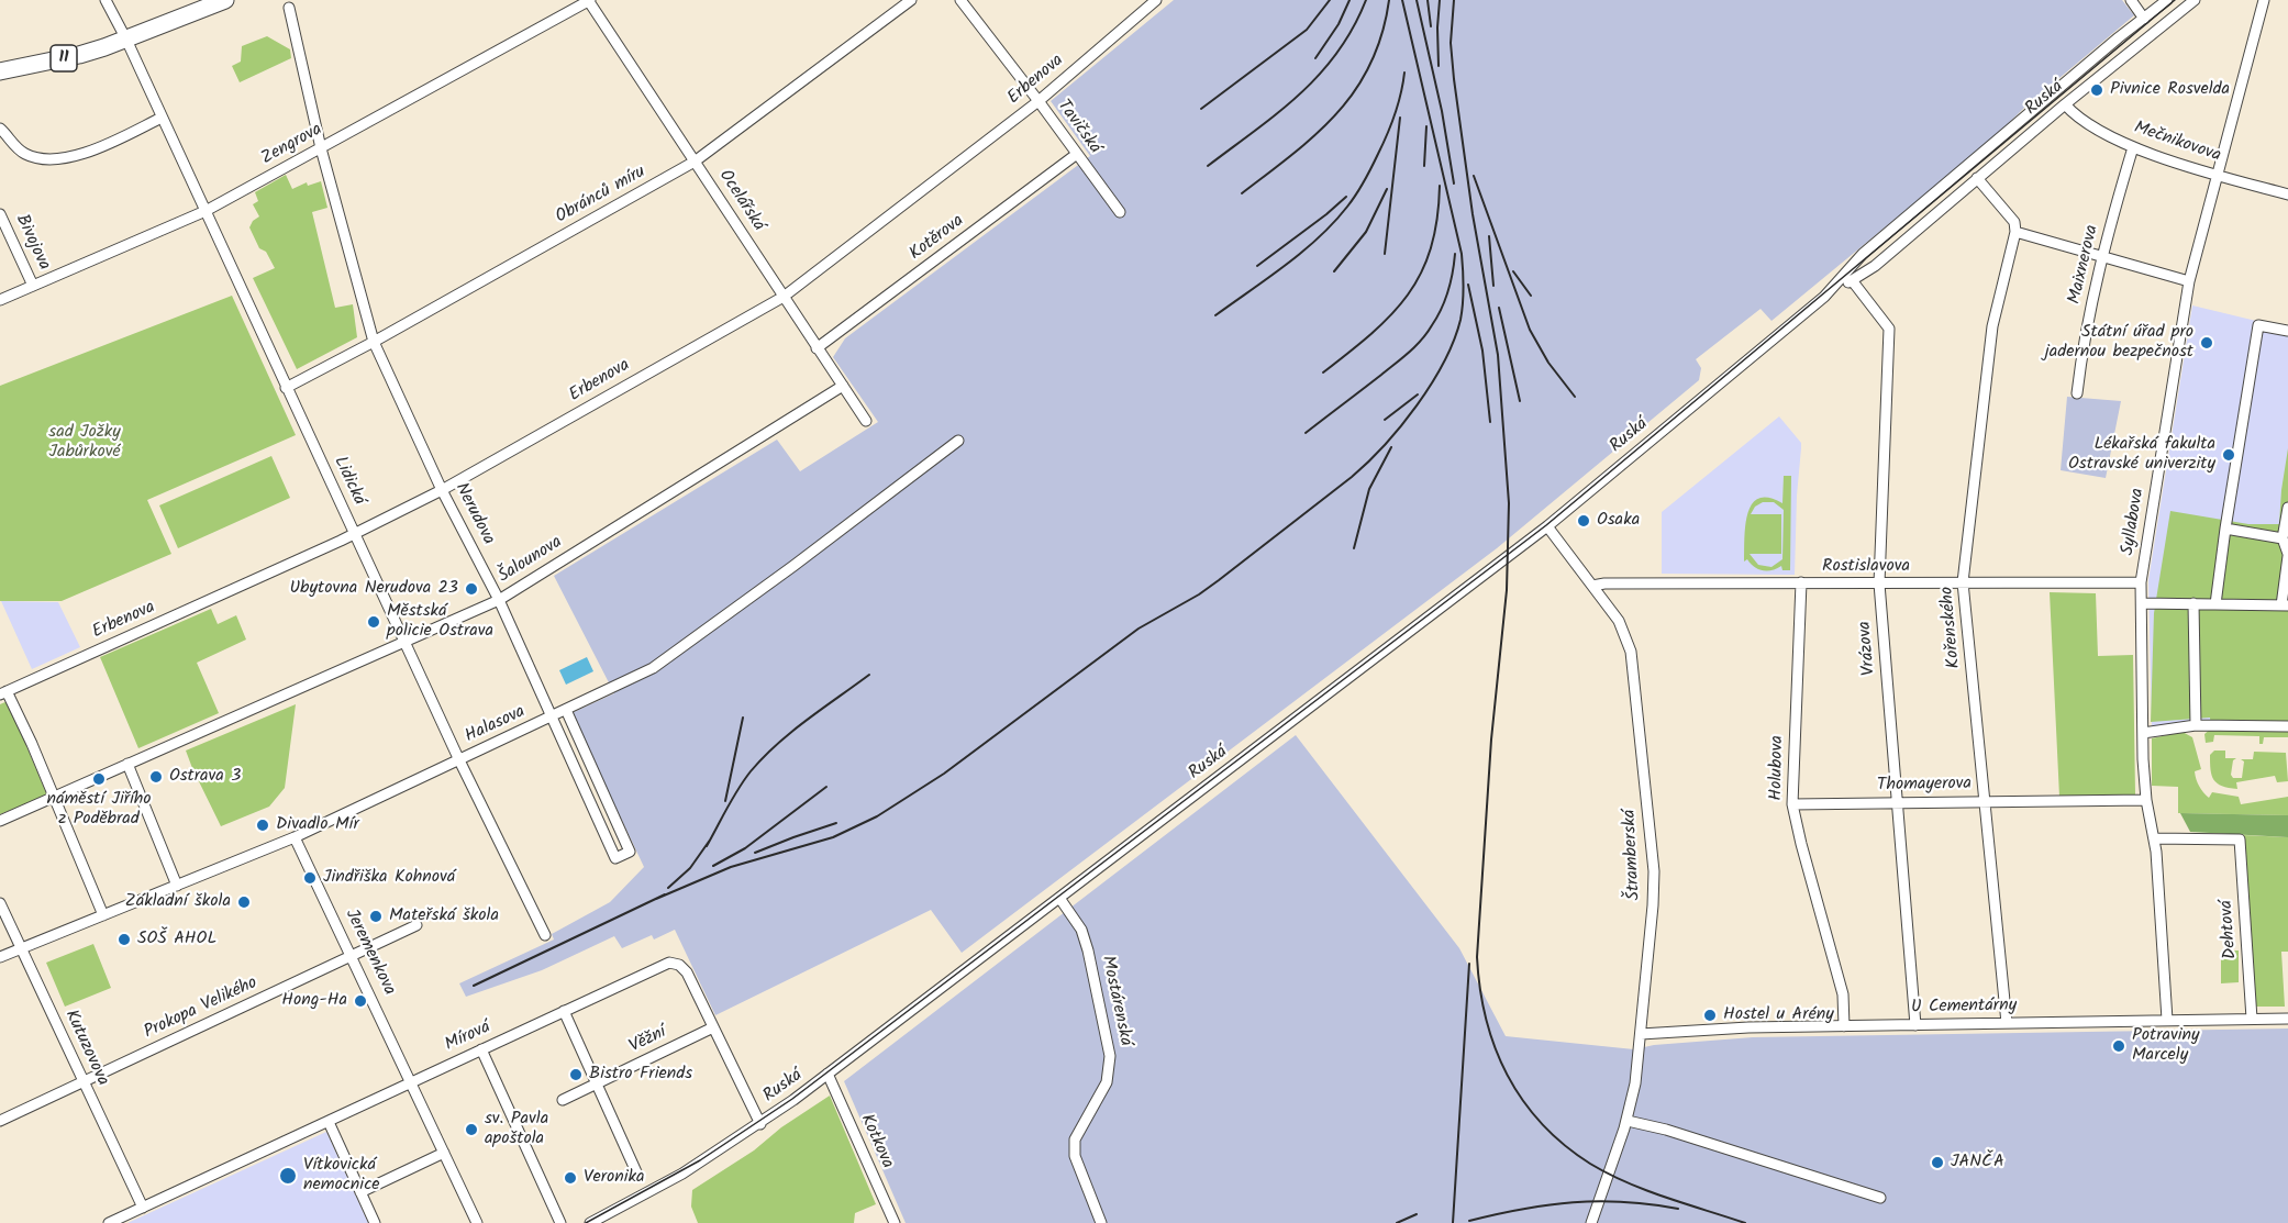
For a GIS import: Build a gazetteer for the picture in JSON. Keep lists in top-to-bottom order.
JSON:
{
  "streets": {
    "main road": ["11"],
    "street": [
      "Erbenova",
      "Ruská",
      "Tavičská",
      "Mečnikovova",
      "Zengrova",
      "Obránců míru",
      "Ocelářská",
      "Kotěrova",
      "Bivojova",
      "Maixnerova",
      "Lidická",
      "Nerudova",
      "Syllabova",
      "Šalounova",
      "Rostislavova",
      "Kořenského",
      "Vrázova",
      "Halasova",
      "Holubova",
      "Thomayerova",
      "Štramberská",
      "Dehtová",
      "Jeremenkova",
      "Mostárenská",
      "U Cementárny",
      "Prokopa Velikého",
      "Mírová",
      "Věžní",
      "Kutuzovova",
      "Kotkova"
    ]
  },
  "crossings": [
    ["11", "Lidická"],
    ["Erbenova", "Tavičská"],
    ["Erbenova", "Ocelářská"],
    ["Erbenova", "Lidická"],
    ["Erbenova", "Nerudova"],
    ["Ruská", "Mečnikovova"],
    ["Ruská", "Vrázova"],
    ["Ruská", "Štramberská"],
    ["Ruská", "Mostárenská"],
    ["Ruská", "Mírová"],
    ["Ruská", "Kotkova"],
    ["Tavičská", "Kotěrova"],
    ["Mečnikovova", "Maixnerova"],
    ["Mečnikovova", "Syllabova"],
    ["Zengrova", "Ocelářská"],
    ["Zengrova", "Bivojova"],
    ["Zengrova", "Lidická"],
    ["Zengrova", "Nerudova"],
    ["Obránců míru", "Ocelářská"],
    ["Obránců míru", "Lidická"],
    ["Obránců míru", "Nerudova"],
    ["Ocelářská", "Kotěrova"],
    ["Ocelářská", "Šalounova"],
    ["Lidická", "Šalounova"],
    ["Lidická", "Halasova"],
    ["Nerudova", "Šalounova"],
    ["Nerudova", "Halasova"],
    ["Syllabova", "Rostislavova"],
    ["Syllabova", "Thomayerova"],
    ["Syllabova", "Dehtová"],
    ["Syllabova", "U Cementárny"],
    ["Rostislavova", "Kořenského"],
    ["Rostislavova", "Vrázova"],
    ["Rostislavova", "Holubova"],
    ["Rostislavova", "Štramberská"],
    ["Kořenského", "Thomayerova"],
    ["Kořenského", "U Cementárny"],
    ["Vrázova", "Thomayerova"],
    ["Vrázova", "U Cementárny"],
    ["Halasova", "Jeremenkova"],
    ["Halasova", "Kutuzovova"],
    ["Holubova", "Thomayerova"],
    ["Holubova", "U Cementárny"],
    ["Štramberská", "U Cementárny"],
    ["Dehtová", "U Cementárny"],
    ["Jeremenkova", "Prokopa Velikého"],
    ["Jeremenkova", "Mírová"],
    ["Prokopa Velikého", "Kutuzovova"],
    ["Mírová", "Věžní"],
    ["Mírová", "Kutuzovova"]
  ],
  "parks": ["sad Jožky Jabůrkové"],
  "places": [
    "Pivnice Rosvelda",
    "Státní úřad pro jadernou bezpečnost",
    "Lékařská fakulta Ostravské univerzity",
    "Osaka",
    "Ubytovna Nerudova 23",
    "Městská policie Ostrava",
    "Ostrava 3",
    "náměstí Jiřího z Poděbrad",
    "Divadlo Mír",
    "Jindřiška Kohnová",
    "Základní škola",
    "Mateřská škola",
    "SOŠ AHOL",
    "Hong-Ha",
    "Hostel u Arény",
    "Potraviny Marcely",
    "Bistro Friends",
    "sv. Pavla apoštola",
    "JANČA",
    "Vítkovická nemocnice",
    "Veronika"
  ]
}
